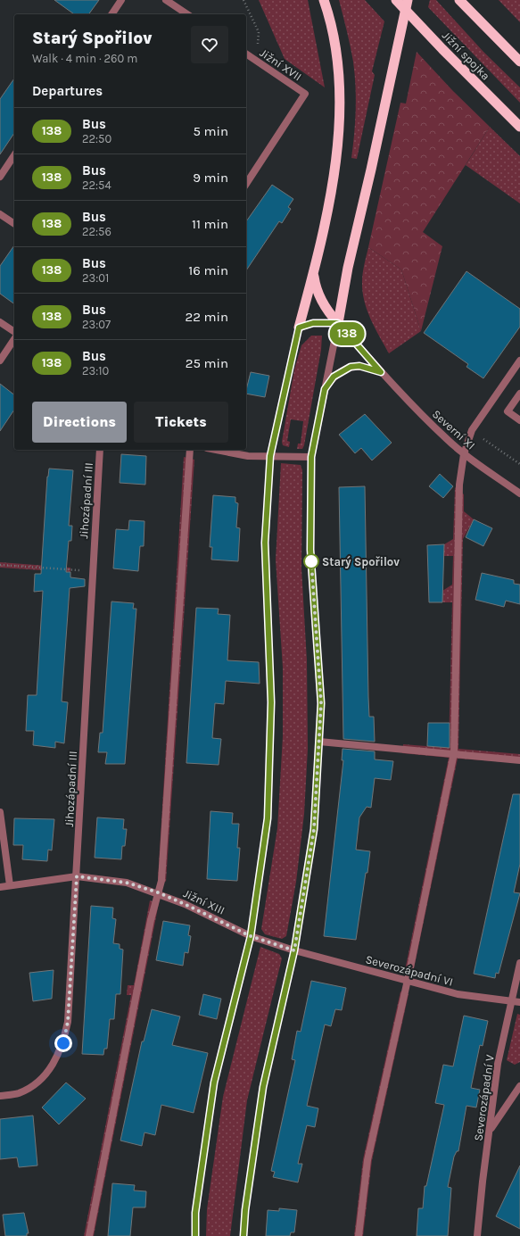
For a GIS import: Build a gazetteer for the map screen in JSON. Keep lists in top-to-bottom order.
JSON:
{
  "streets": {
    "highway": ["Jižní spojka"],
    "street": [
      "Jižní XVII",
      "Severní XI",
      "Jihozápadní III",
      "Jižní XIII",
      "Severozápadní VI",
      "Severozápadní V"
    ]
  },
  "crossings": [
    ["Jihozápadní III", "Jižní XIII"],
    ["Jižní XIII", "Severozápadní VI"],
    ["Severozápadní VI", "Severozápadní V"]
  ],
  "places": ["Starý Spořilov"],
  "lines": ["bus line 138"],
  "page": {
    "on_map": "138",
    "heading": [
      ["Starý Spořilov", "Walk · 4 min · 260 m"],
      "Departures"
    ],
    "list": [
      {
        "mark": "138",
        "name": "Bus",
        "note": "22:50",
        "value": "5 min"
      },
      {
        "mark": "138",
        "name": "Bus",
        "note": "22:54",
        "value": "9 min"
      },
      {
        "mark": "138",
        "name": "Bus",
        "note": "22:56",
        "value": "11 min"
      },
      {
        "mark": "138",
        "name": "Bus",
        "note": "23:01",
        "value": "16 min"
      },
      {
        "mark": "138",
        "name": "Bus",
        "note": "23:07",
        "value": "22 min"
      },
      {
        "mark": "138",
        "name": "Bus",
        "note": "23:10",
        "value": "25 min"
      }
    ],
    "buttons": ["Directions", "Tickets"]
  }
}
